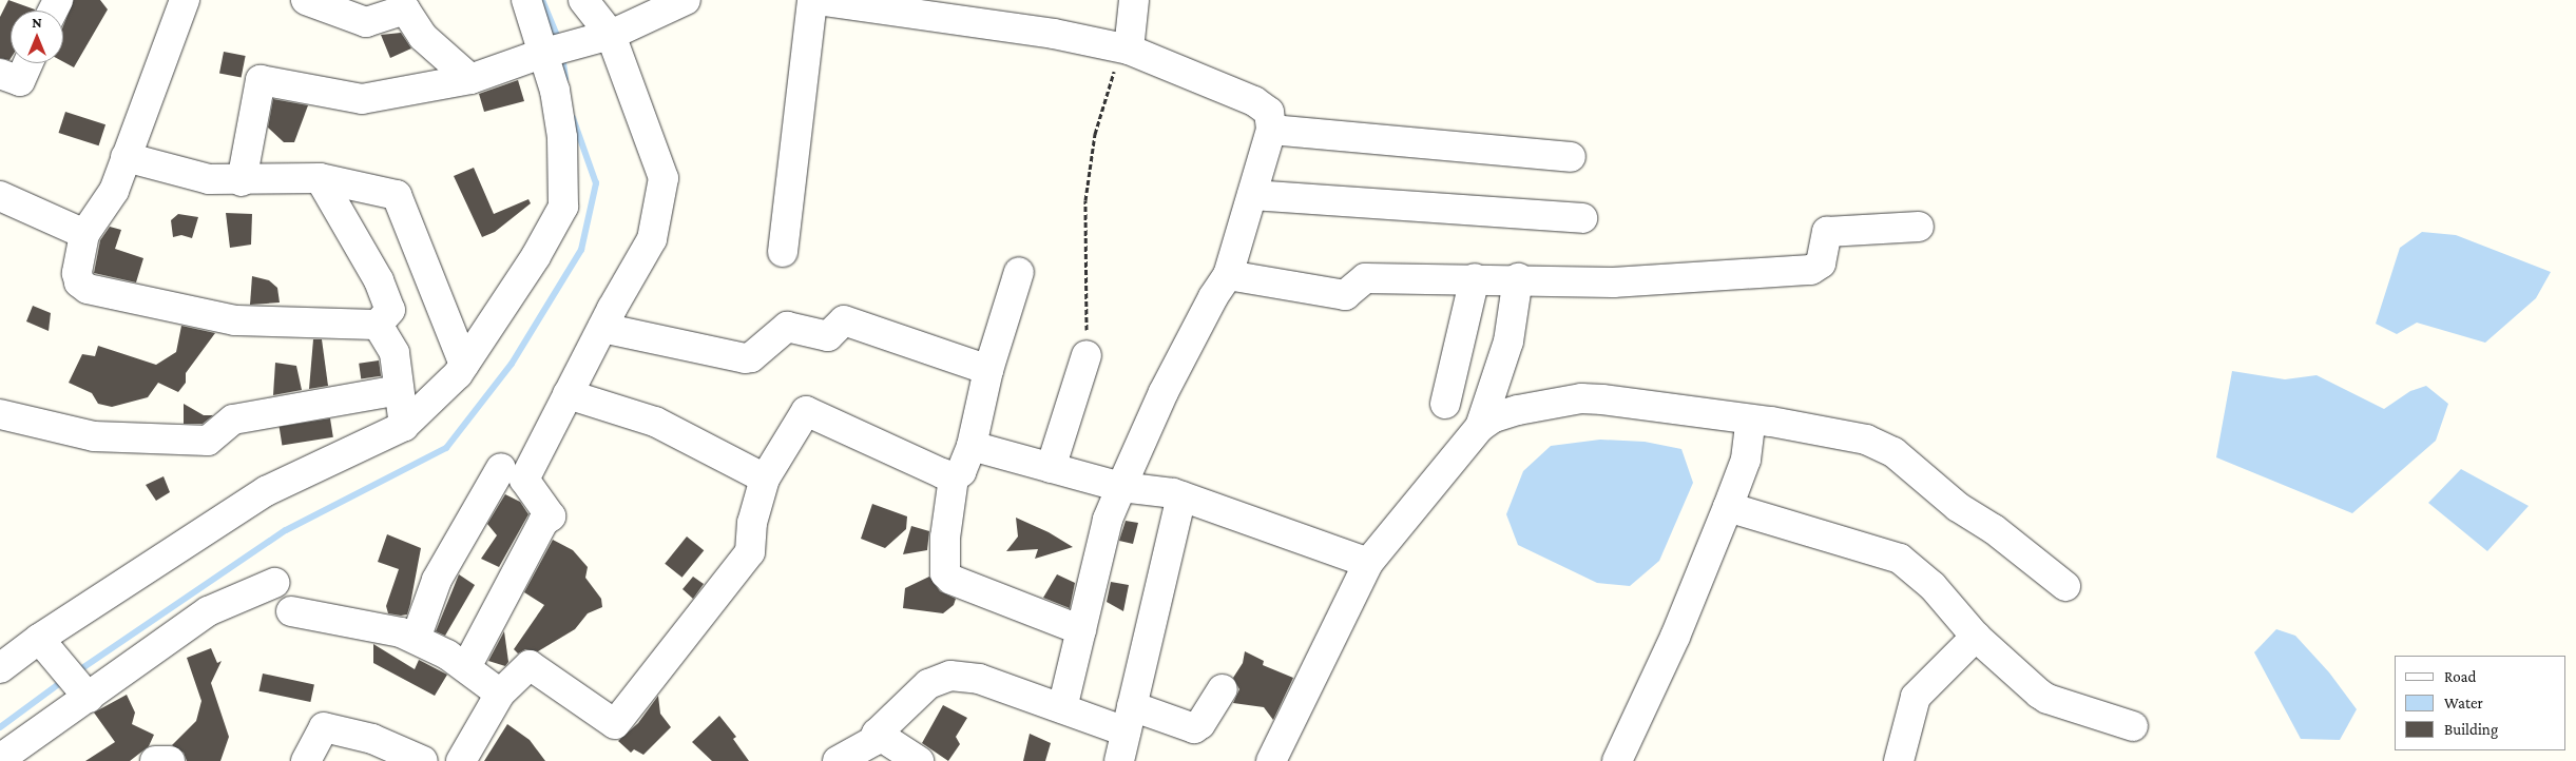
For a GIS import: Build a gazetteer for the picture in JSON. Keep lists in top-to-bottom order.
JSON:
{
  "legend": ["Road", "Water", "Building"],
  "north": "top"
}
